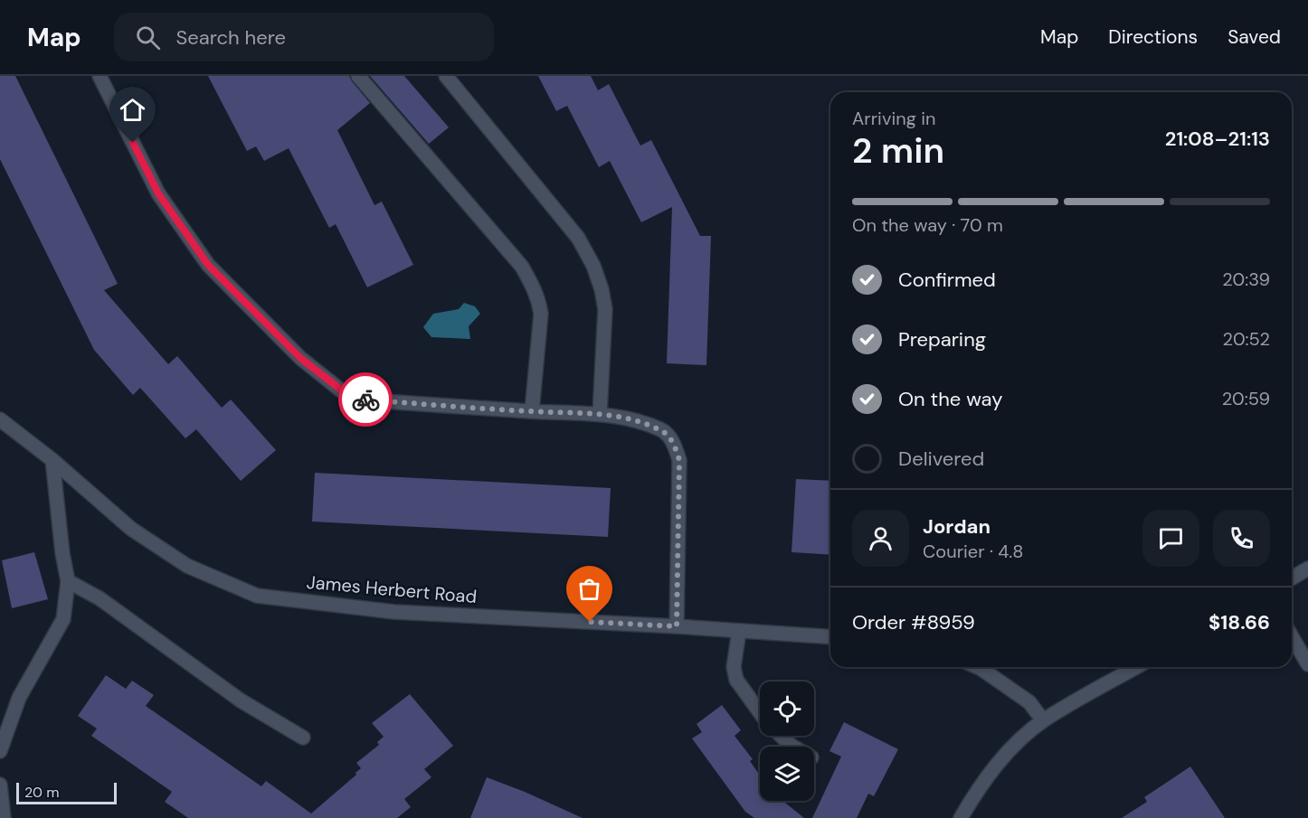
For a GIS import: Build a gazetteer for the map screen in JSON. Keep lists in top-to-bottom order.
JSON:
{
  "streets": {
    "street": ["James Herbert Road"]
  },
  "scale_bar": "20 m",
  "page": {
    "header": "Map",
    "search": "Search here",
    "nav": ["Map", "Directions", "Saved"],
    "heading": ["2 min", "Arriving in", "21:08–21:13"],
    "panel": [
      "Jordan",
      "Courier · 4.8",
      "Order #8959",
      "$18.66"
    ],
    "bar": "On the way · 70 m",
    "list": [
      ["Confirmed", "20:39"],
      ["Preparing", "20:52"],
      ["On the way", "20:59"],
      "Delivered"
    ],
    "scale": "20 m"
  }
}
